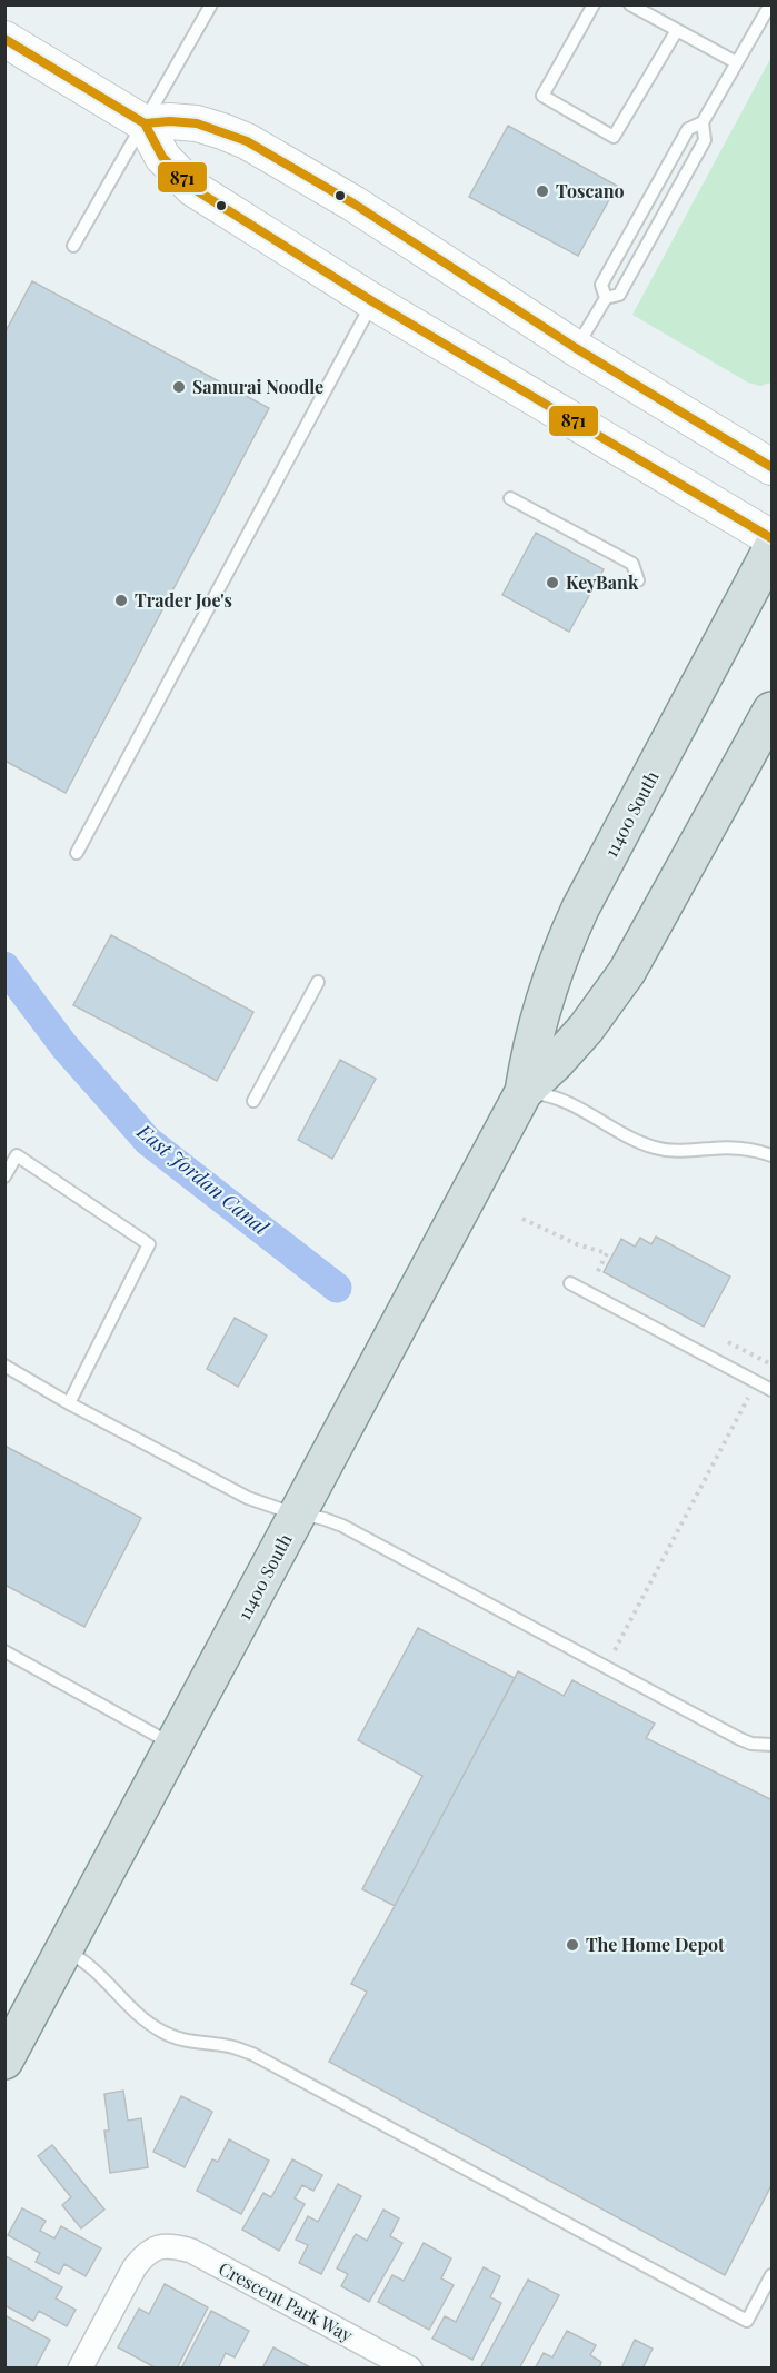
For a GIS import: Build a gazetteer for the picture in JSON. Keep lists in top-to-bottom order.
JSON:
{
  "streets": {
    "main road": ["11400 South"],
    "street": ["Crescent Park Way"]
  },
  "water": ["East Jordan Canal"],
  "places": [
    "Toscano",
    "Samurai Noodle",
    "KeyBank",
    "Trader Joe's",
    "The Home Depot"
  ],
  "lines": ["transit line 871"]
}
